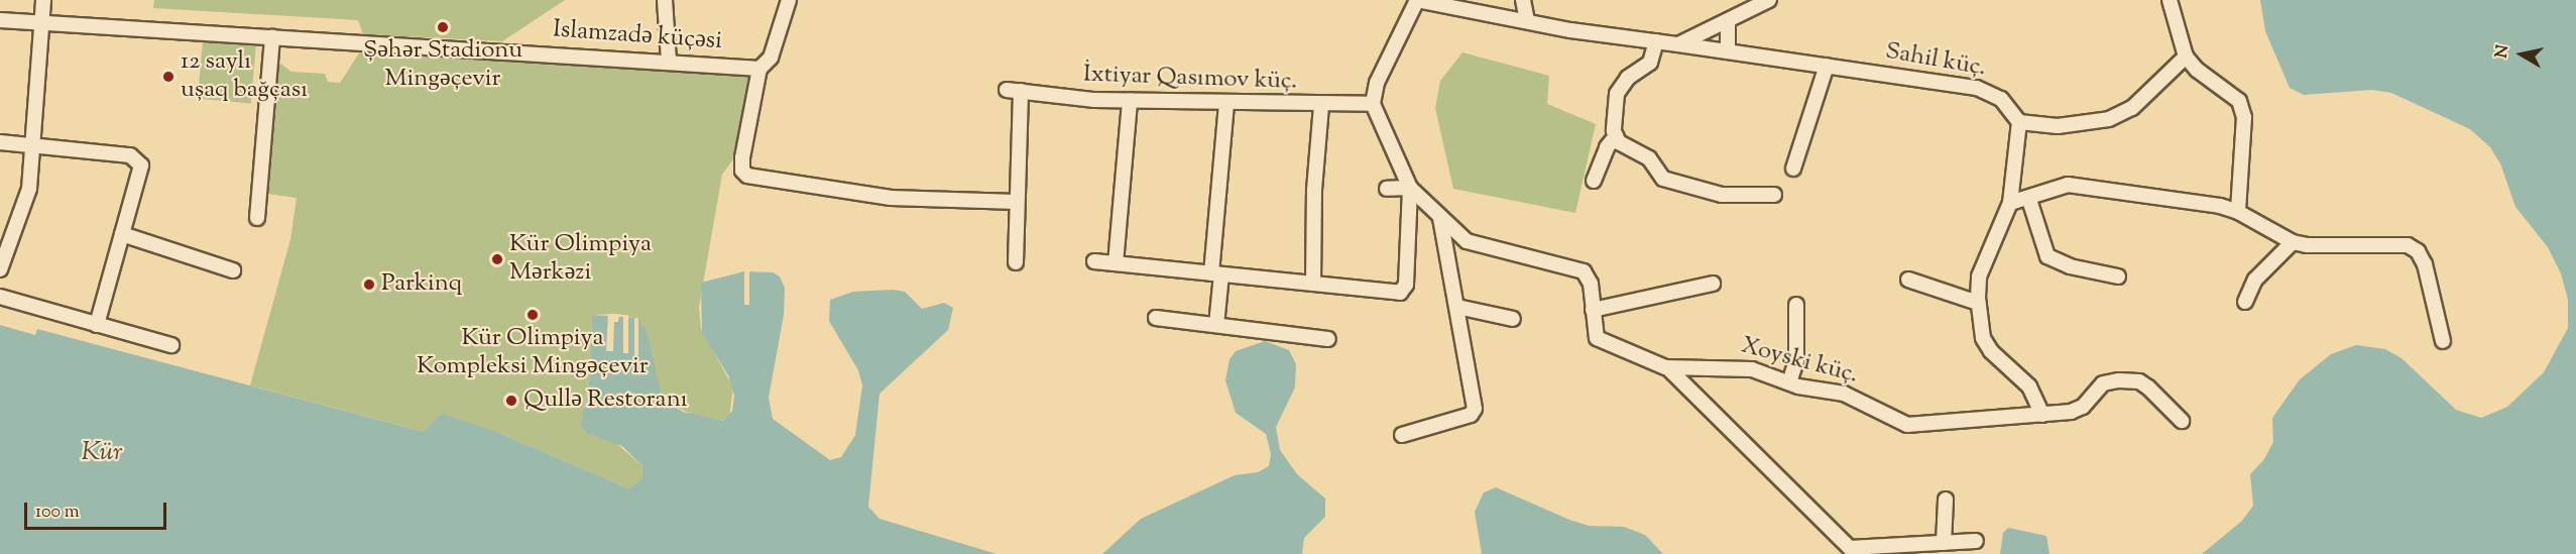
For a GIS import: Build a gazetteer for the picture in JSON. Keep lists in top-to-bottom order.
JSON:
{
  "streets": {
    "street": [
      "Islamzadə küçəsi",
      "Sahil küç.",
      "İxtiyar Qasımov küç.",
      "Xoyski küç."
    ]
  },
  "crossings": [
    ["İxtiyar Qasımov küç.", "Xoyski küç."]
  ],
  "water": ["Kür"],
  "places": [
    "Şəhər Stadionu Mingəçevir",
    "12 saylı uşaq bağçası",
    "Kür Olimpiya Mərkəzi",
    "Parkinq",
    "Kür Olimpiya Kompleksi Mingəçevir",
    "Qullə Restoranı"
  ],
  "scale_bar": "100 m",
  "north": "left"
}
